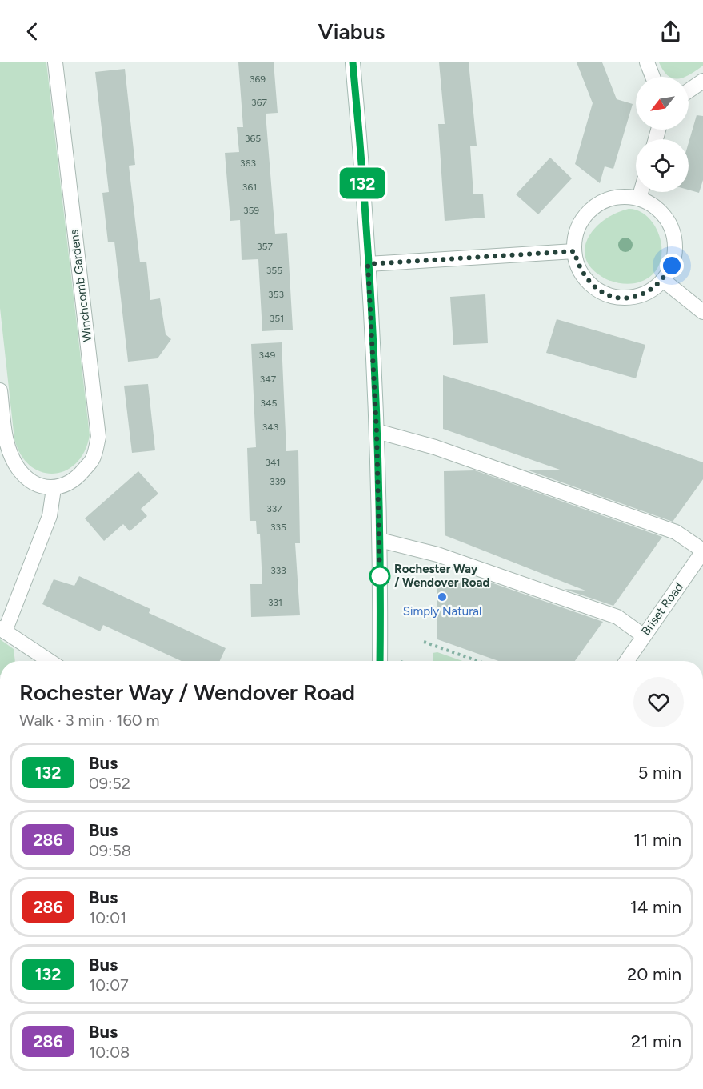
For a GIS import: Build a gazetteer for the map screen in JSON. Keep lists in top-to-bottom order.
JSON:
{
  "streets": {
    "street": ["Winchcomb Gardens", "Briset Road"]
  },
  "places": ["Rochester Way / Wendover Road", "Simply Natural"],
  "lines": ["bus line 132"],
  "house_numbers": [
    "369",
    "367",
    "365",
    "363",
    "361",
    "359",
    "357",
    "355",
    "353",
    "351",
    "349",
    "347",
    "345",
    "343",
    "341",
    "339",
    "337",
    "335",
    "333",
    "331"
  ],
  "north": "bottom left",
  "page": {
    "header": "Viabus",
    "on_map": "132",
    "heading": ["Rochester Way / Wendover Road", "Walk · 3 min · 160 m"],
    "list": [
      {
        "mark": "132",
        "name": "Bus",
        "note": "09:52",
        "value": "5 min"
      },
      {
        "mark": "286",
        "name": "Bus",
        "note": "09:58",
        "value": "11 min"
      },
      {
        "mark": "286",
        "name": "Bus",
        "note": "10:01",
        "value": "14 min"
      },
      {
        "mark": "132",
        "name": "Bus",
        "note": "10:07",
        "value": "20 min"
      },
      {
        "mark": "286",
        "name": "Bus",
        "note": "10:08",
        "value": "21 min"
      }
    ]
  }
}
